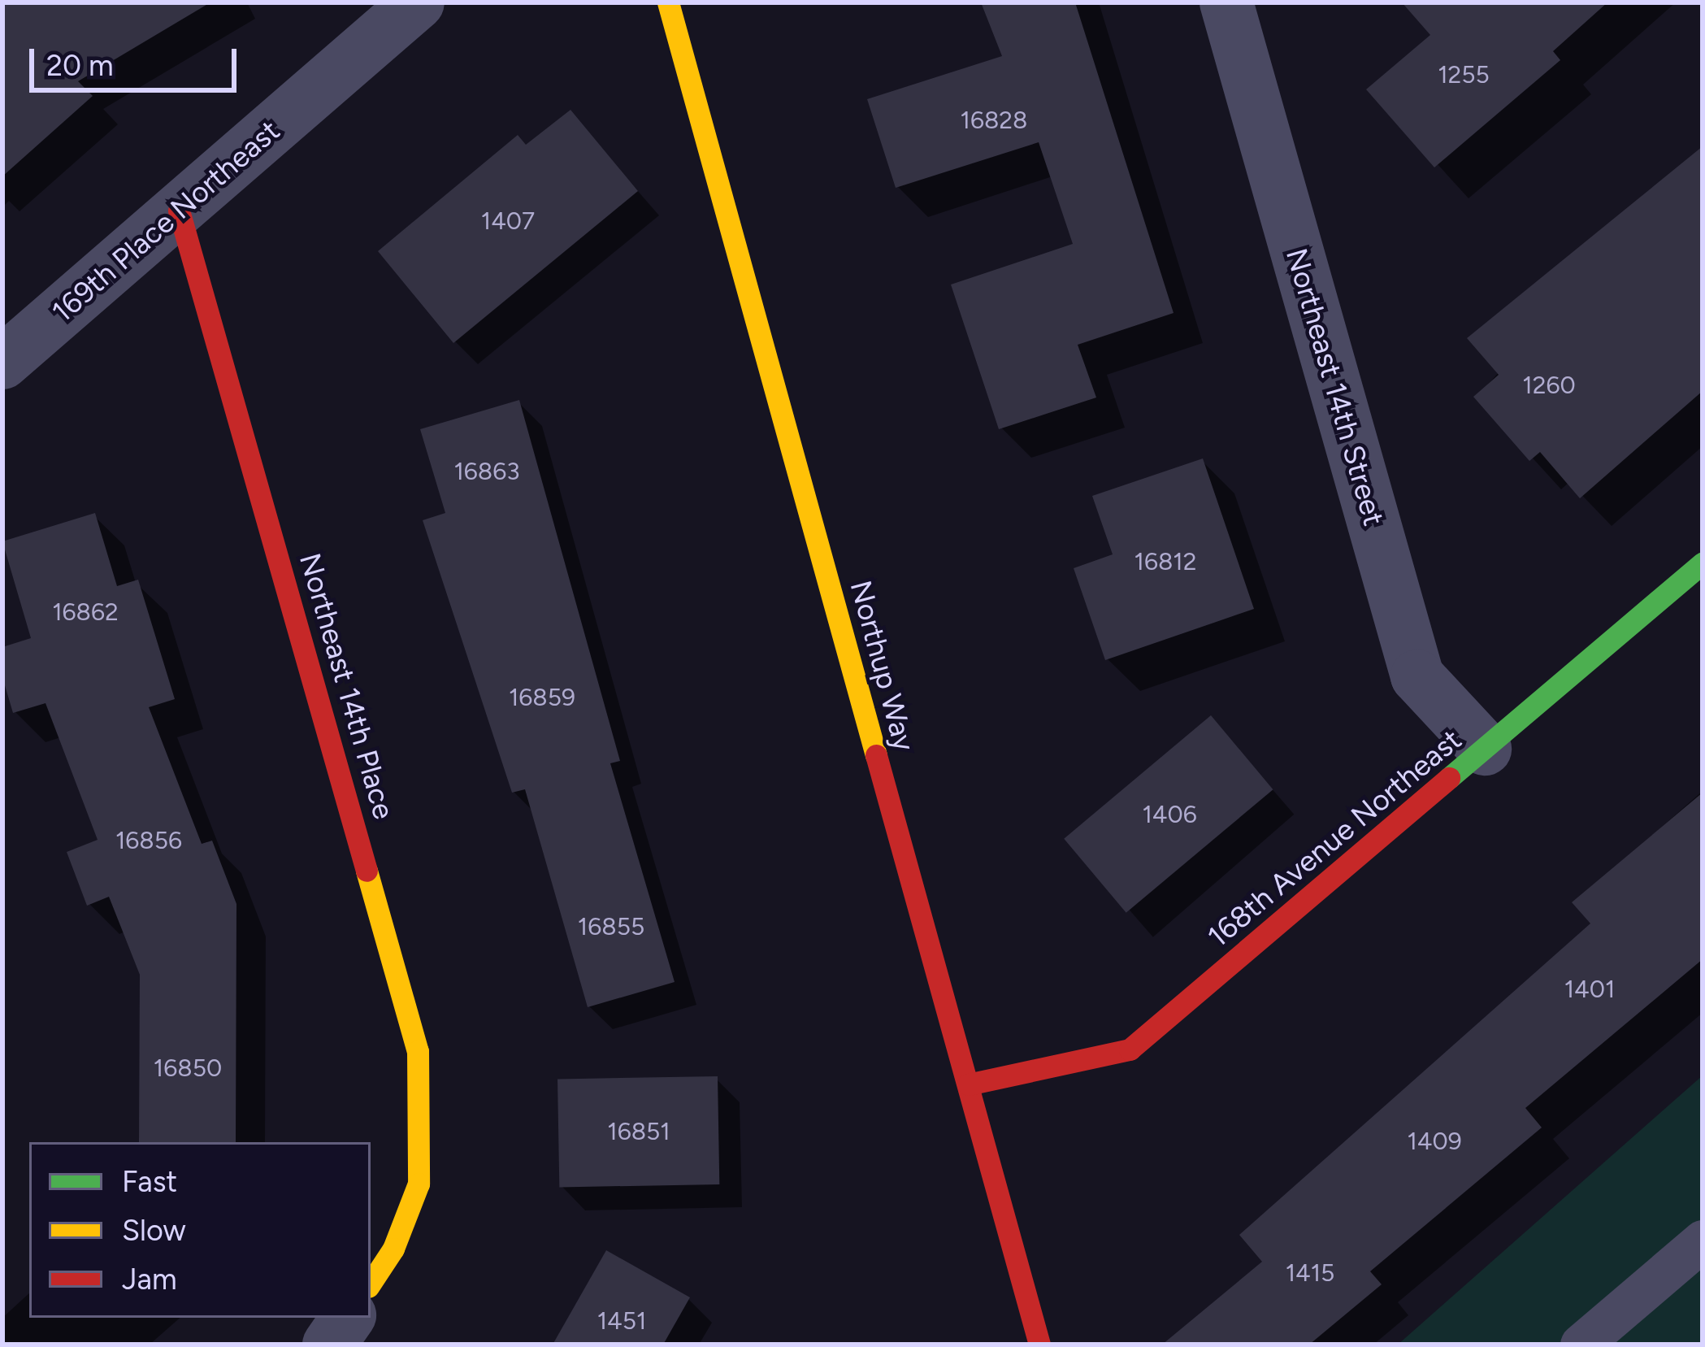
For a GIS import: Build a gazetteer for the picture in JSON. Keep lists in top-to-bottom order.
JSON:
{
  "streets": {
    "street": [
      "169th Place Northeast",
      "Northeast 14th Street",
      "Northup Way",
      "Northeast 14th Place",
      "168th Avenue Northeast"
    ]
  },
  "crossings": [
    ["169th Place Northeast", "Northeast 14th Place"],
    ["Northeast 14th Street", "168th Avenue Northeast"],
    ["Northup Way", "168th Avenue Northeast"]
  ],
  "house_numbers": [
    "1255",
    "16828",
    "1407",
    "1260",
    "16863",
    "16812",
    "16862",
    "16859",
    "1406",
    "16856",
    "16855",
    "1401",
    "16850",
    "16851",
    "1409",
    "1415",
    "1451"
  ],
  "legend": ["Fast", "Slow", "Jam"],
  "scale_bar": "20 m"
}
